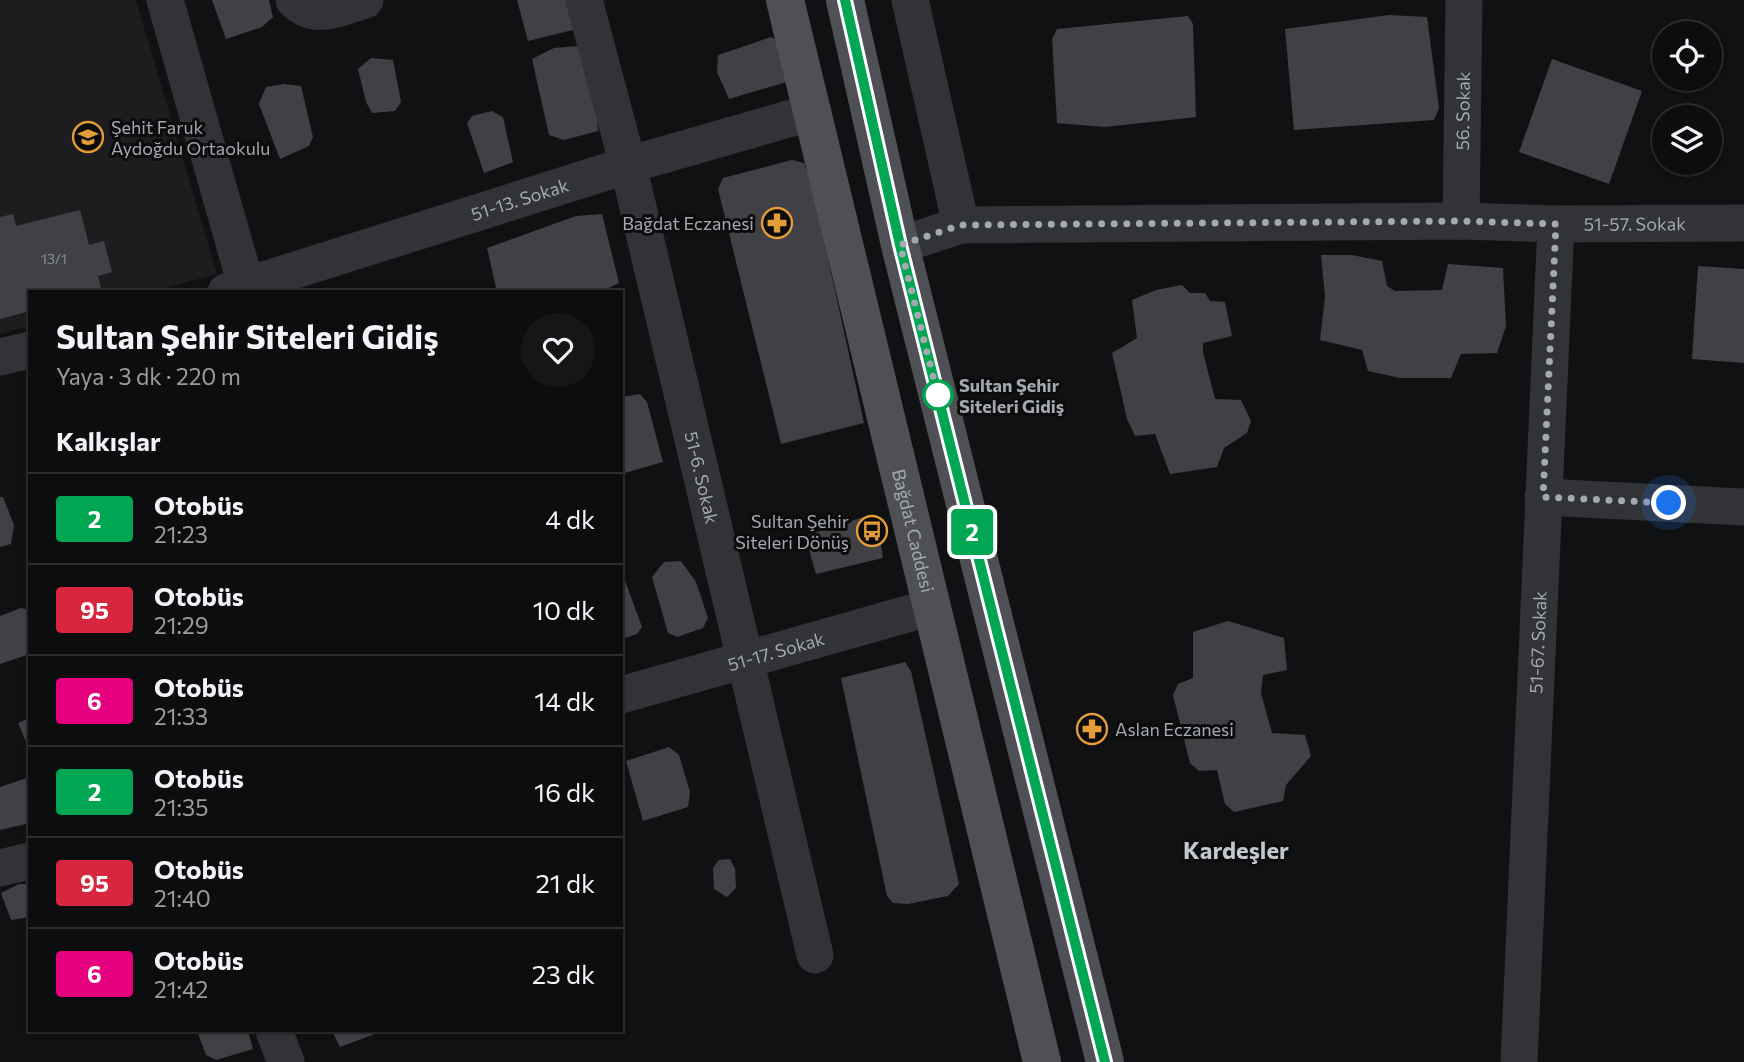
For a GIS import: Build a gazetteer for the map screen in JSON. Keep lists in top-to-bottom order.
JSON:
{
  "streets": {
    "main road": ["Bağdat Caddesi"],
    "street": [
      "56. Sokak",
      "51-13. Sokak",
      "51-57. Sokak",
      "51-6. Sokak",
      "51-67. Sokak",
      "51-17. Sokak"
    ]
  },
  "crossings": [
    ["56. Sokak", "51-57. Sokak"],
    ["51-13. Sokak", "51-6. Sokak"],
    ["51-13. Sokak", "Bağdat Caddesi"],
    ["51-57. Sokak", "51-67. Sokak"],
    ["51-6. Sokak", "51-17. Sokak"],
    ["Bağdat Caddesi", "51-17. Sokak"]
  ],
  "districts": ["Kardeşler"],
  "places": {
    "school or university": ["Şehit Faruk Aydoğdu Ortaokulu"],
    "pharmacy": ["Bağdat Eczanesi", "Aslan Eczanesi"],
    "other": ["Sultan Şehir Siteleri Gidiş"],
    "bus stop": ["Sultan Şehir Siteleri Dönüş"]
  },
  "lines": ["bus line 2"],
  "house_numbers": ["13/1"],
  "page": {
    "on_map": "2",
    "heading": [
      ["Sultan Şehir Siteleri Gidiş", "Yaya · 3 dk · 220 m"],
      "Kalkışlar"
    ],
    "list": [
      {
        "mark": "2",
        "name": "Otobüs",
        "note": "21:23",
        "value": "4 dk"
      },
      {
        "mark": "95",
        "name": "Otobüs",
        "note": "21:29",
        "value": "10 dk"
      },
      {
        "mark": "6",
        "name": "Otobüs",
        "note": "21:33",
        "value": "14 dk"
      },
      {
        "mark": "2",
        "name": "Otobüs",
        "note": "21:35",
        "value": "16 dk"
      },
      {
        "mark": "95",
        "name": "Otobüs",
        "note": "21:40",
        "value": "21 dk"
      },
      {
        "mark": "6",
        "name": "Otobüs",
        "note": "21:42",
        "value": "23 dk"
      }
    ]
  }
}
